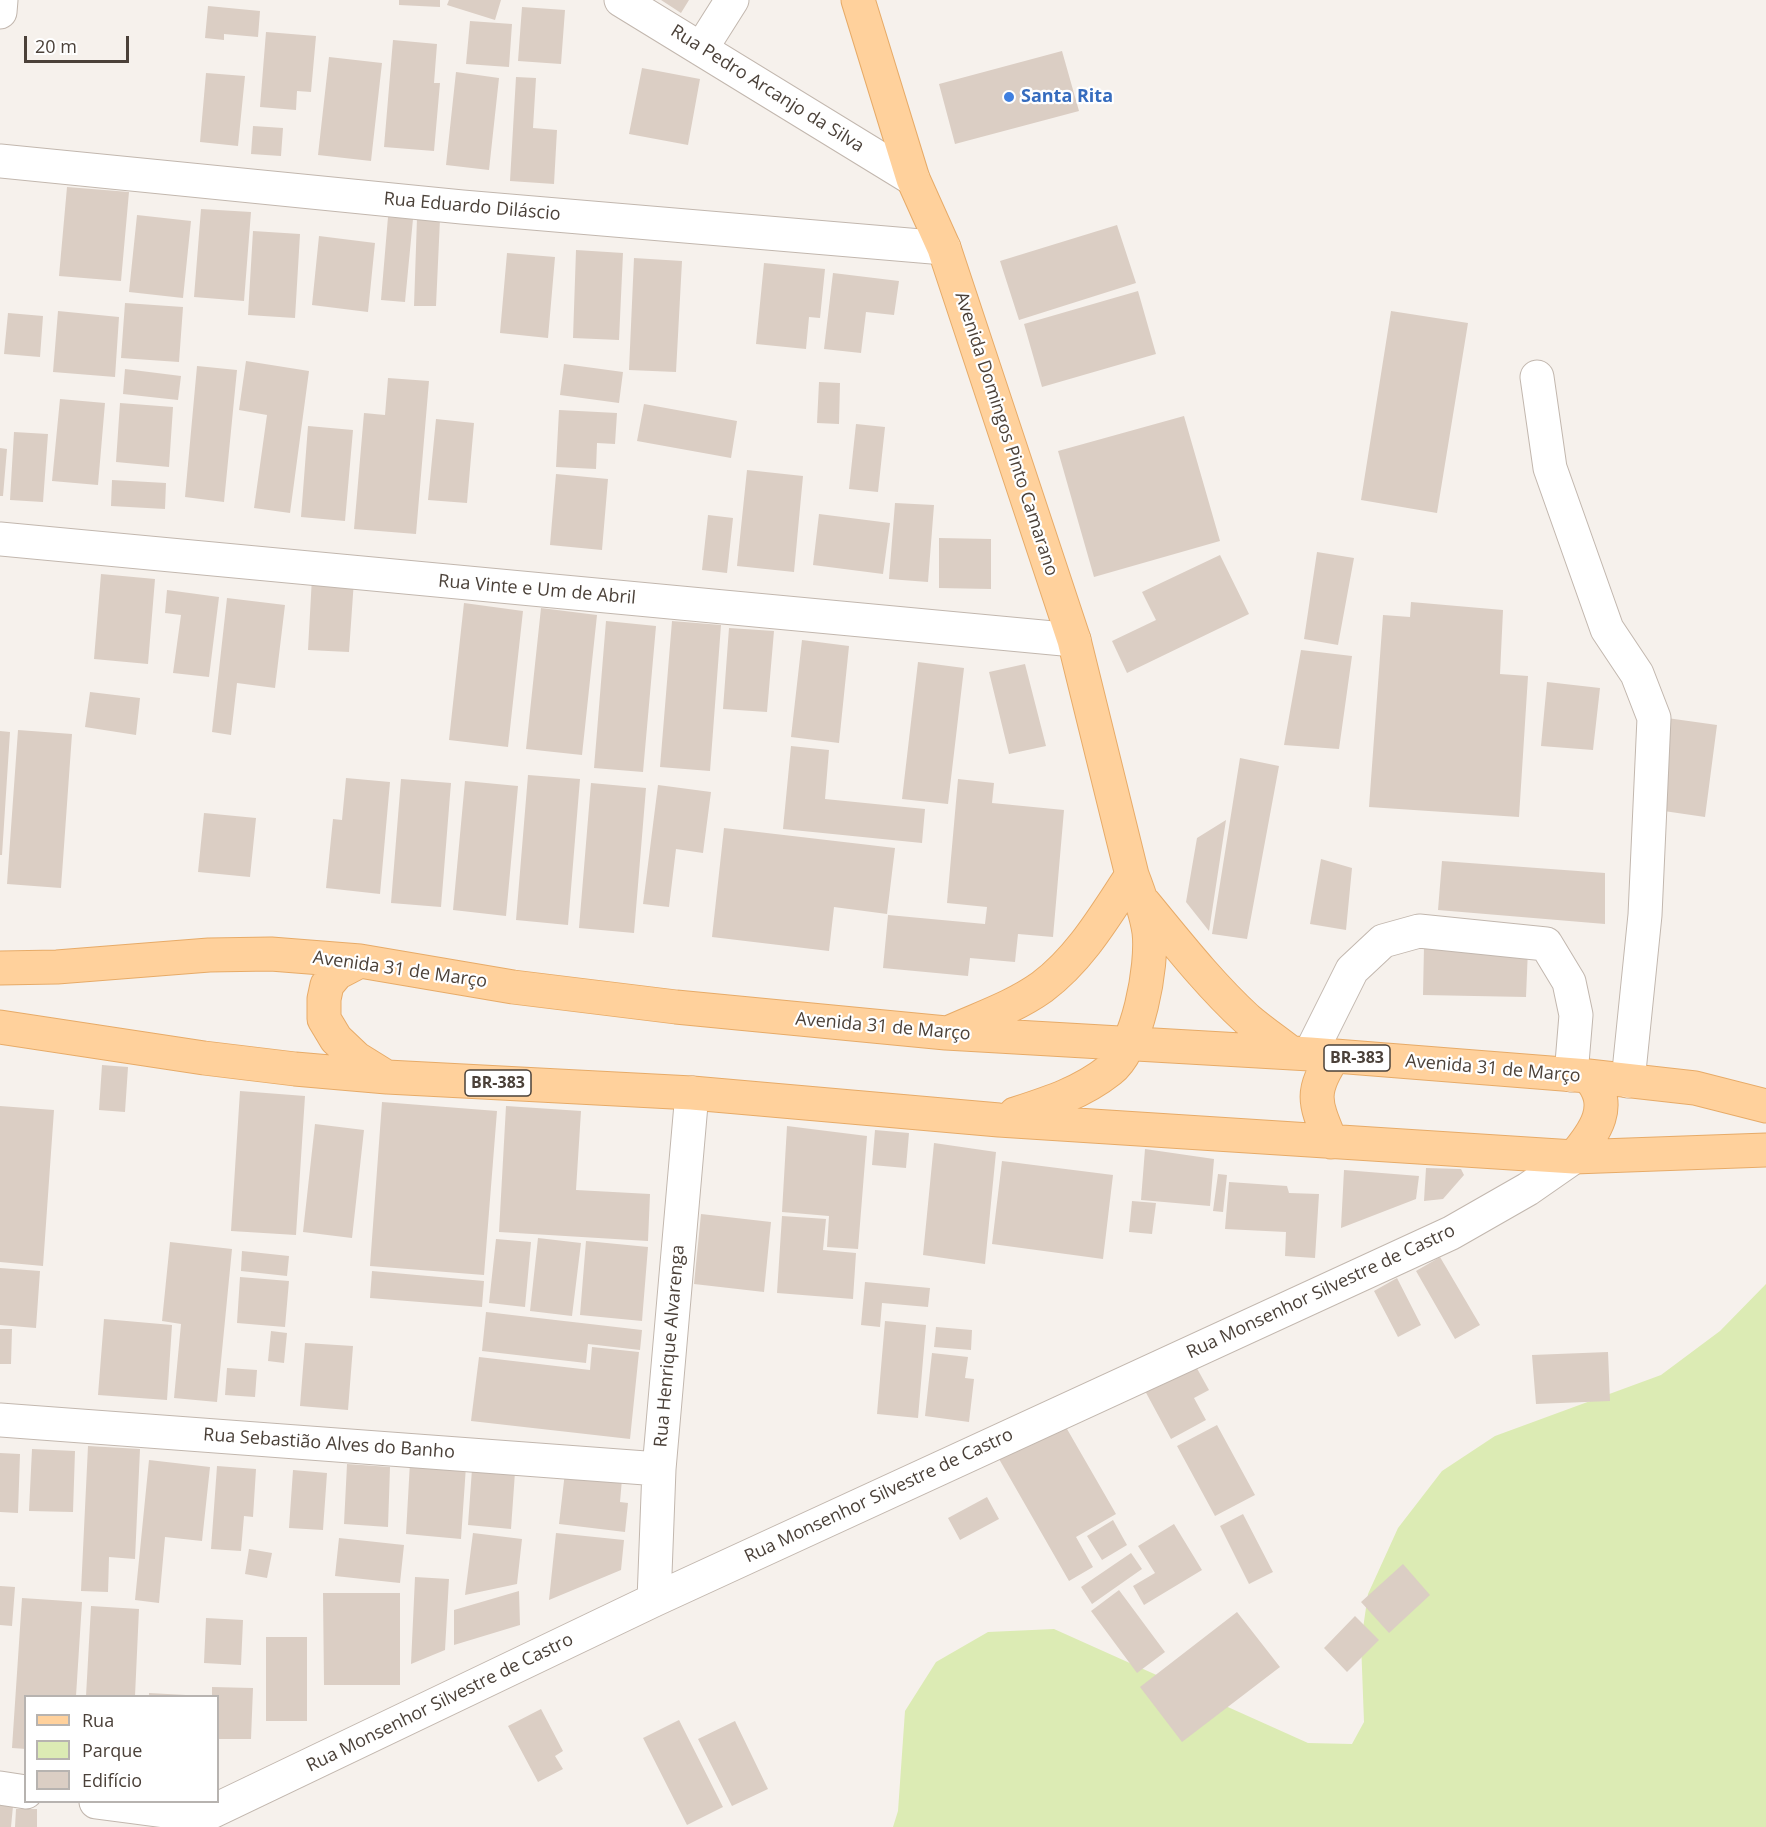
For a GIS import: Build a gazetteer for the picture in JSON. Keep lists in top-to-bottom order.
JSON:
{
  "streets": {
    "main road": ["Avenida Domingos Pinto Camarano", "Avenida 31 de Março", "BR-383"],
    "street": [
      "Rua Pedro Arcanjo da Silva",
      "Rua Eduardo Diláscio",
      "Rua Vinte e Um de Abril",
      "Rua Monsenhor Silvestre de Castro",
      "Rua Henrique Alvarenga",
      "Rua Sebastião Alves do Banho"
    ]
  },
  "crossings": [
    ["Rua Pedro Arcanjo da Silva", "Avenida Domingos Pinto Camarano"],
    ["Rua Eduardo Diláscio", "Avenida Domingos Pinto Camarano"],
    ["Avenida Domingos Pinto Camarano", "Rua Vinte e Um de Abril"],
    ["Avenida Domingos Pinto Camarano", "Avenida 31 de Março"],
    ["Avenida Domingos Pinto Camarano", "BR-383"],
    ["BR-383", "Rua Monsenhor Silvestre de Castro"],
    ["BR-383", "Rua Henrique Alvarenga"],
    ["Rua Monsenhor Silvestre de Castro", "Rua Henrique Alvarenga"],
    ["Rua Henrique Alvarenga", "Rua Sebastião Alves do Banho"]
  ],
  "places": ["Santa Rita"],
  "legend": ["Rua", "Parque", "Edifício"],
  "scale_bar": "20 m"
}
